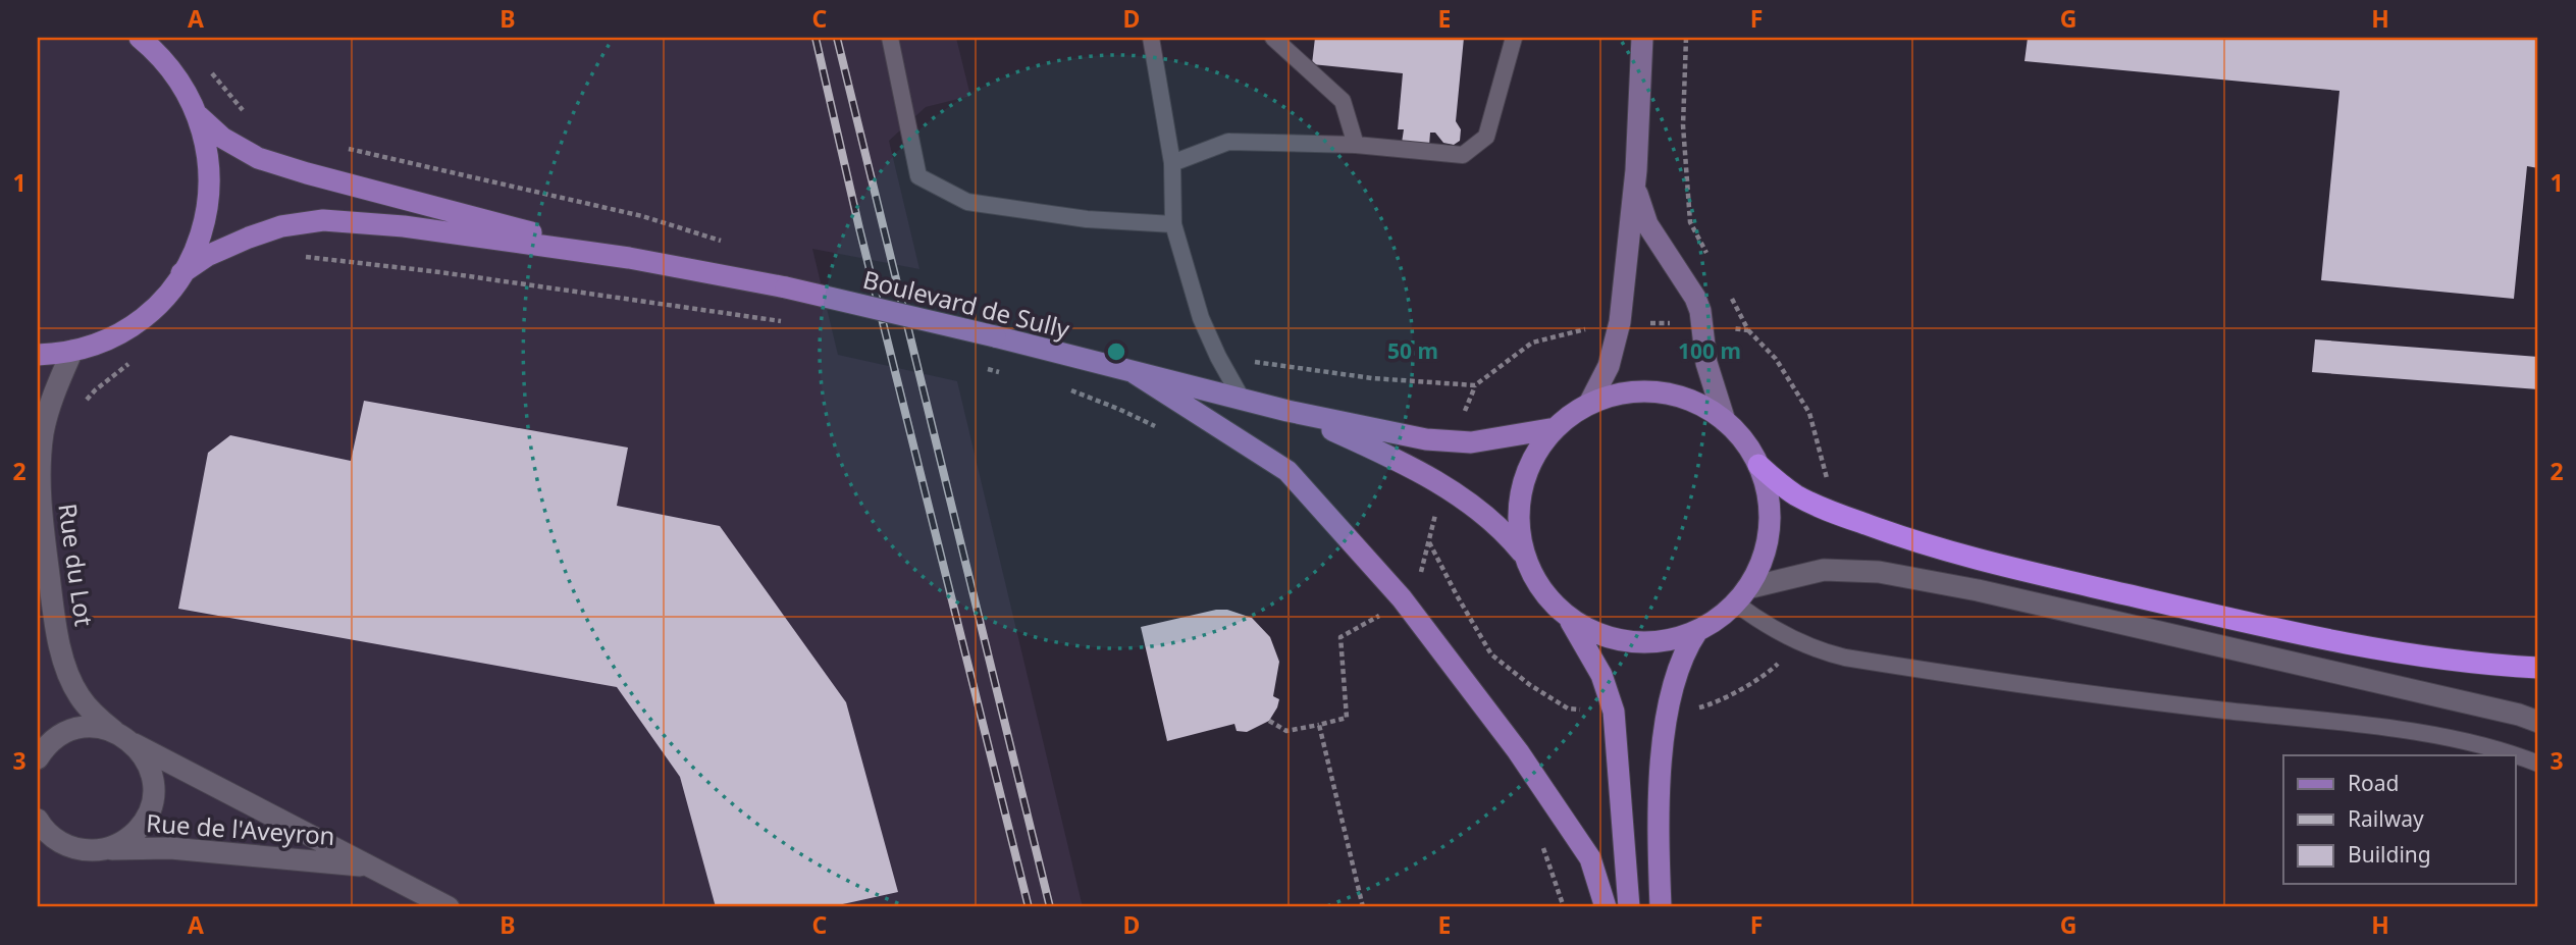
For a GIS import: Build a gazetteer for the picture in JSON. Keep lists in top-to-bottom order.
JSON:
{
  "streets": {
    "main road": ["Boulevard de Sully"],
    "street": ["Rue du Lot", "Rue de l'Aveyron"]
  },
  "crossings": [
    ["Rue du Lot", "Rue de l'Aveyron"]
  ],
  "legend": ["Road", "Railway", "Building"],
  "grid": {
    "columns": [
      "A",
      "B",
      "C",
      "D",
      "E",
      "F",
      "G",
      "H"
    ],
    "rows": ["1", "2", "3"]
  },
  "rings": ["50 m", "100 m"]
}
